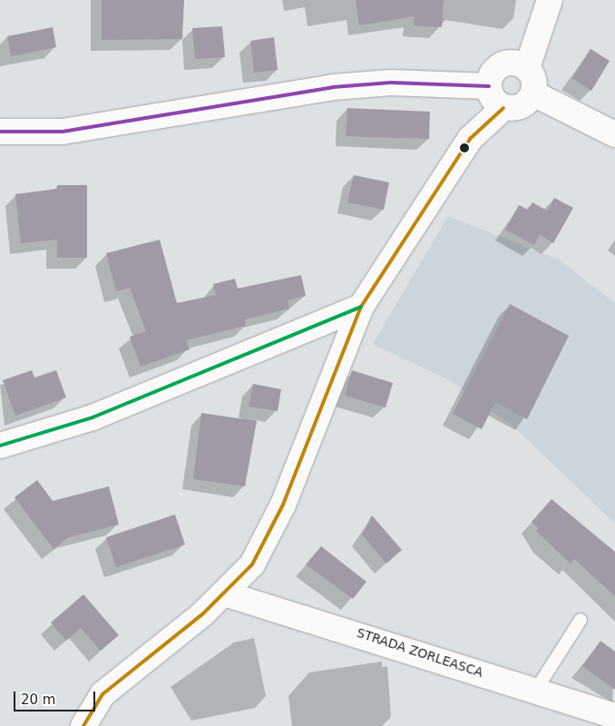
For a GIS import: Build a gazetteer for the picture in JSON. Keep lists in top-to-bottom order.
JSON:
{
  "streets": {
    "street": ["STRADA ZORLEASCA"]
  },
  "scale_bar": "20 m"
}
